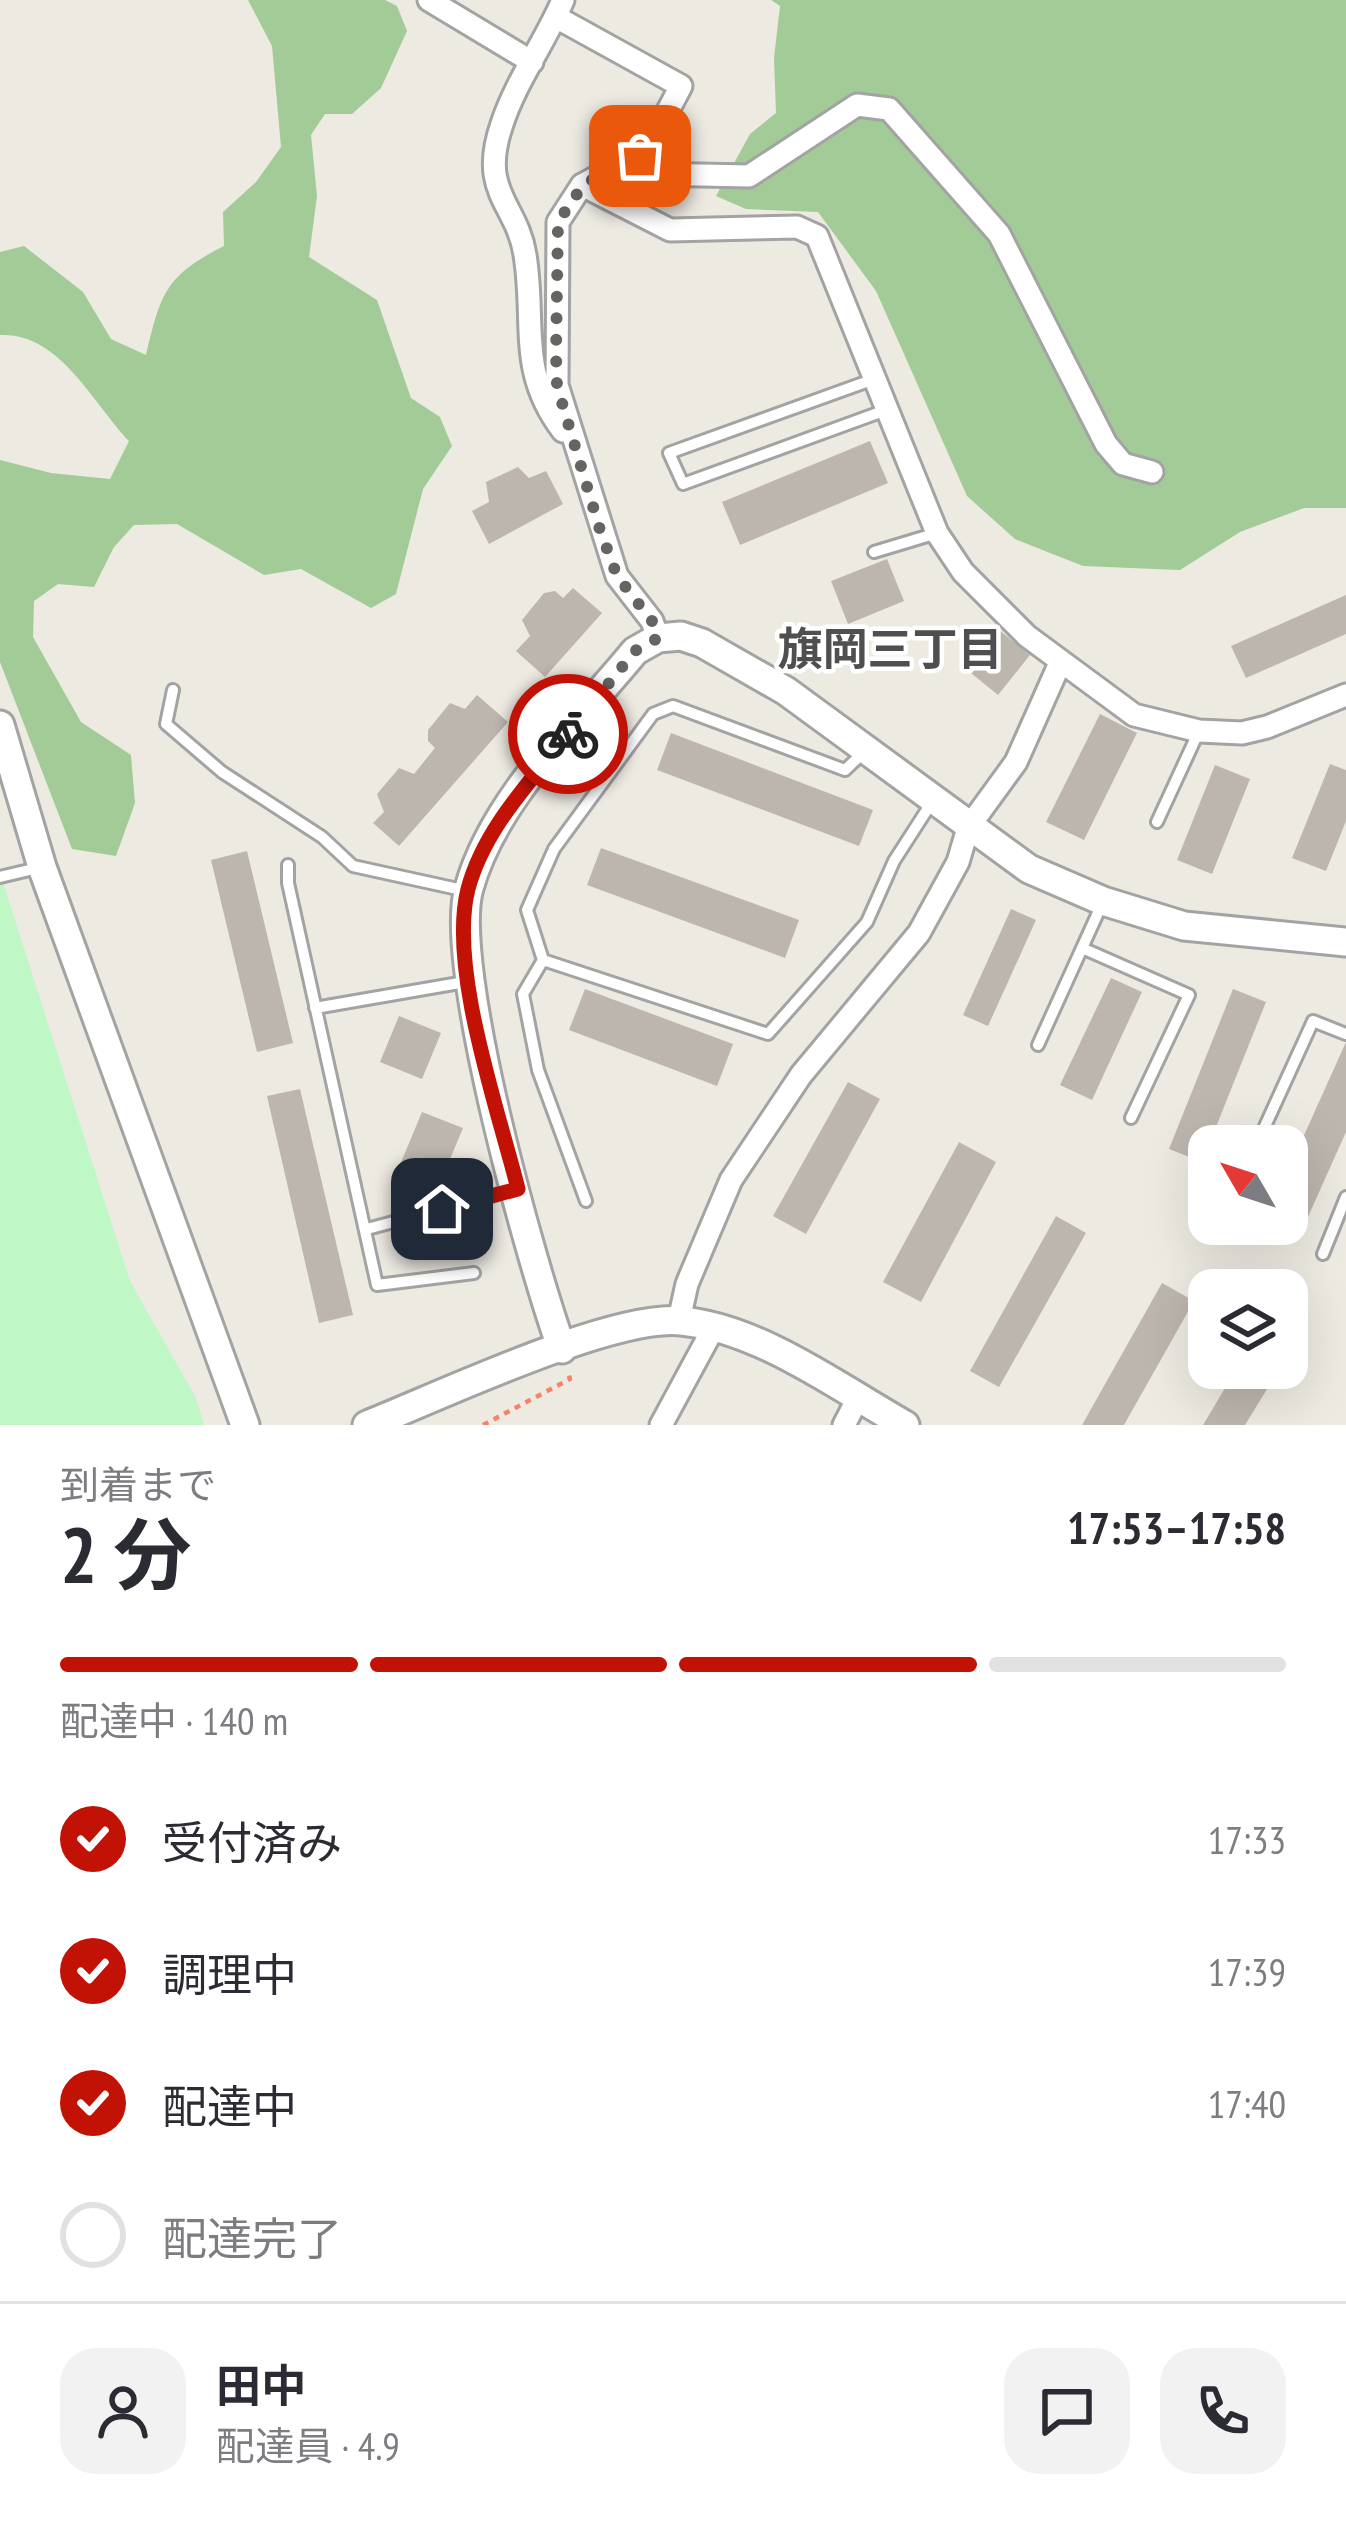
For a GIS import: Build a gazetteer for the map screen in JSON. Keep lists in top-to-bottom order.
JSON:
{
  "districts": ["旗岡三丁目"],
  "north": "top left",
  "page": {
    "heading": ["2 分", "到着まで", "17:53–17:58"],
    "panel": ["田中", "配達員 · 4.9"],
    "bar": "配達中 · 140 m",
    "list": [
      ["受付済み", "17:33"],
      ["調理中", "17:39"],
      ["配達中", "17:40"],
      "配達完了"
    ]
  }
}
